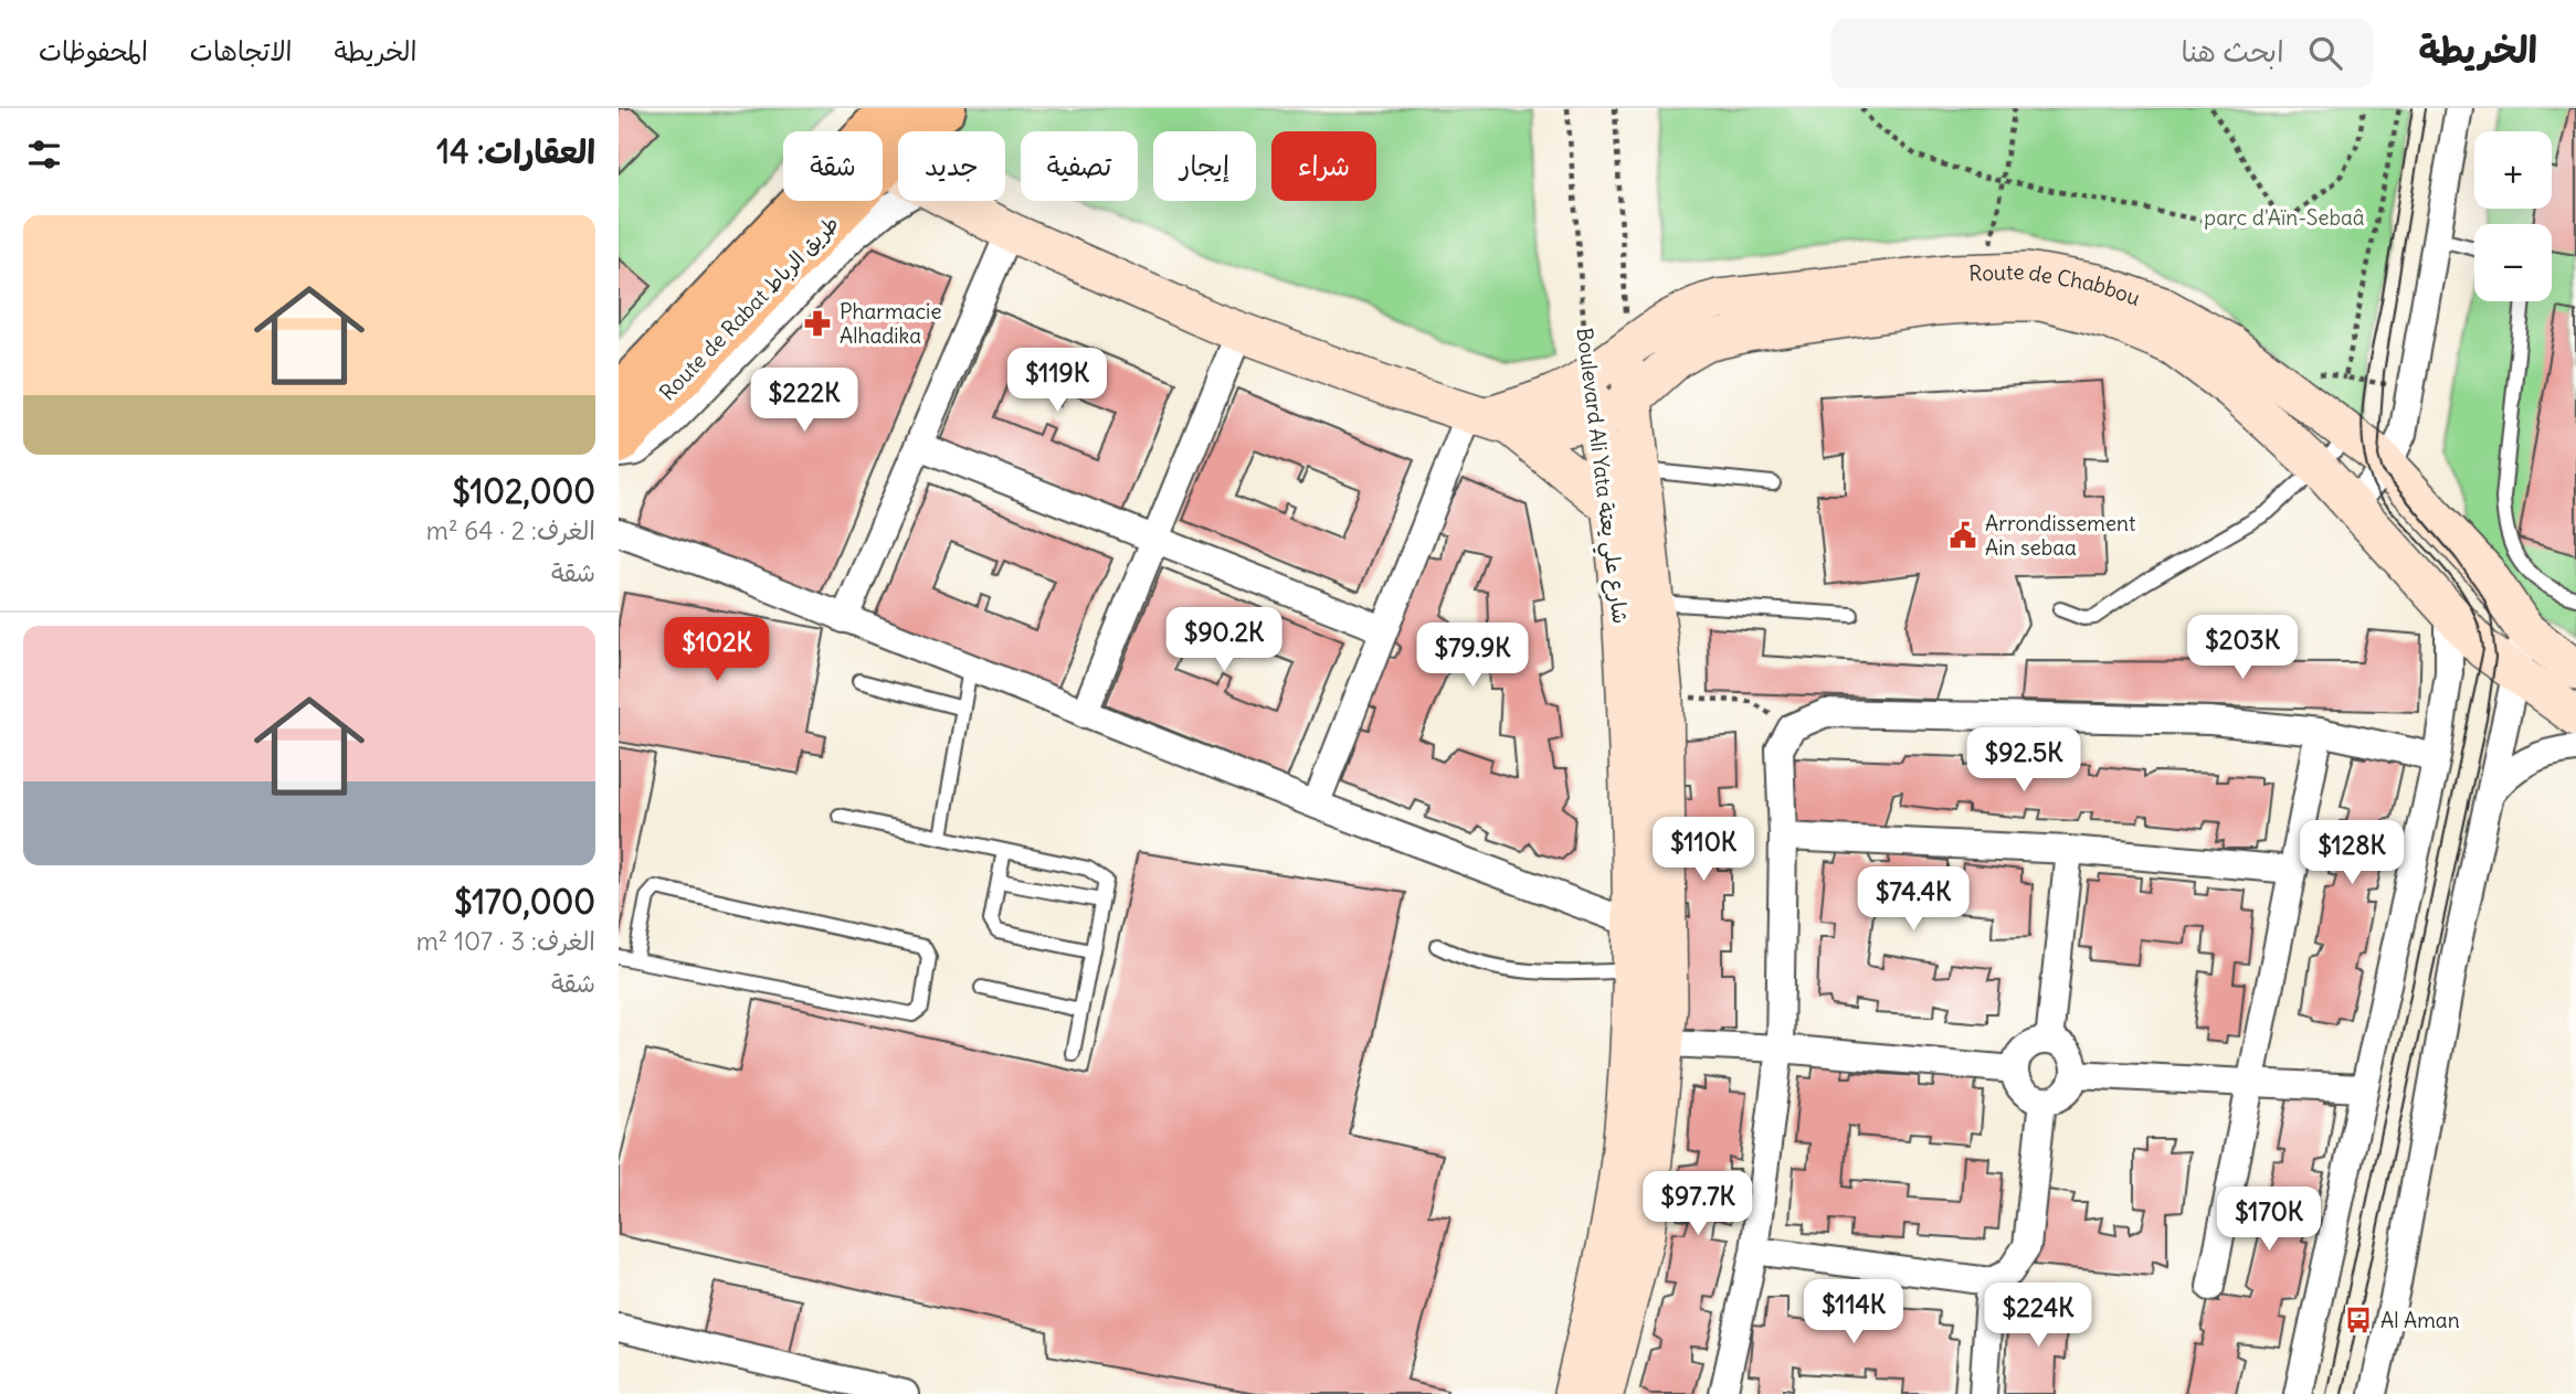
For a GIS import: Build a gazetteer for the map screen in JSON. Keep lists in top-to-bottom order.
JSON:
{
  "streets": {
    "main road": ["Route de Rabat طريق الرباط"],
    "street": ["Route de Chabbou", "Boulevard Ali Yata شارع علي يعتة"]
  },
  "crossings": [
    ["Route de Chabbou", "Boulevard Ali Yata شارع علي يعتة"]
  ],
  "parks": ["parc d'Aïn-Sebaâ"],
  "places": {
    "pharmacy": ["Pharmacie Alhadika"],
    "public building": ["Arrondissement Ain sebaa"],
    "bus stop": ["Al Aman"]
  },
  "page": {
    "header": "الخريطة",
    "search": "ابحث هنا",
    "nav": ["الخريطة", "الاتجاهات", "المحفوظات"],
    "heading": "العقارات: 14",
    "map_buttons": ["+", "−"],
    "chip": [
      "شراء",
      "إيجار",
      "تصفية",
      "جديد",
      "شقة"
    ],
    "list": [
      {
        "name": "$102,000",
        "note": "الغرف: 2 · 64 m² · شقة"
      },
      {
        "name": "$170,000",
        "note": "الغرف: 3 · 107 m² · شقة"
      }
    ],
    "price": [
      "$119K",
      "$222K",
      "$90.2K",
      "$203K",
      "$102K",
      "$79.9K",
      "$92.5K",
      "$110K",
      "$128K",
      "$74.4K",
      "$97.7K",
      "$170K",
      "$114K",
      "$224K"
    ]
  }
}
